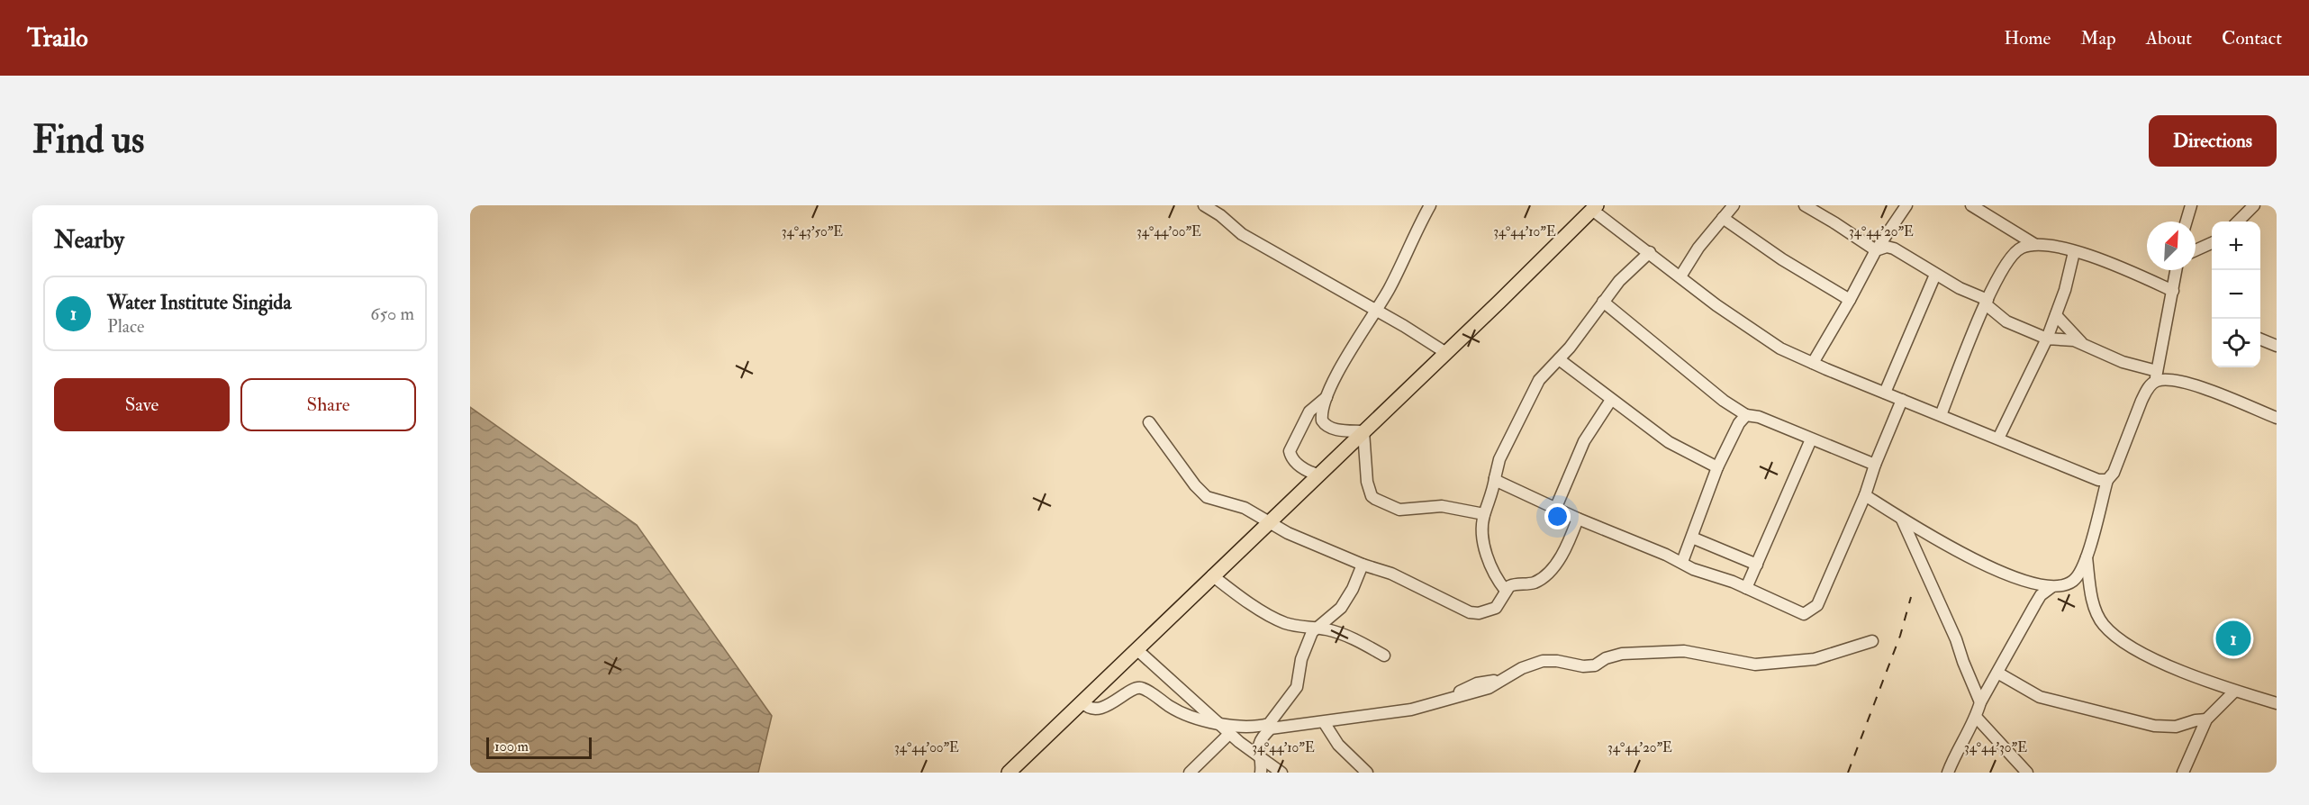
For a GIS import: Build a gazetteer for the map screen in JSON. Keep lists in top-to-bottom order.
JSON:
{
  "scale_bar": "100 m",
  "north": "top right",
  "page": {
    "header": "Trailo",
    "nav": [
      "Home",
      "Map",
      "About",
      "Contact"
    ],
    "buttons": [
      "Directions",
      ["Save", "Share"]
    ],
    "title": "Find us",
    "heading": "Nearby",
    "map_buttons": ["+", "−"],
    "list": [
      {
        "mark": "1",
        "name": "Water Institute Singida",
        "note": "Place",
        "value": "650 m"
      }
    ],
    "pins": "1",
    "scale": "100 m"
  },
  "coordinates": [
    "34°44'00\"E",
    "34°44'10\"E",
    "34°44'20\"E",
    "34°43'50\"E",
    "34°44'30\"E"
  ]
}
